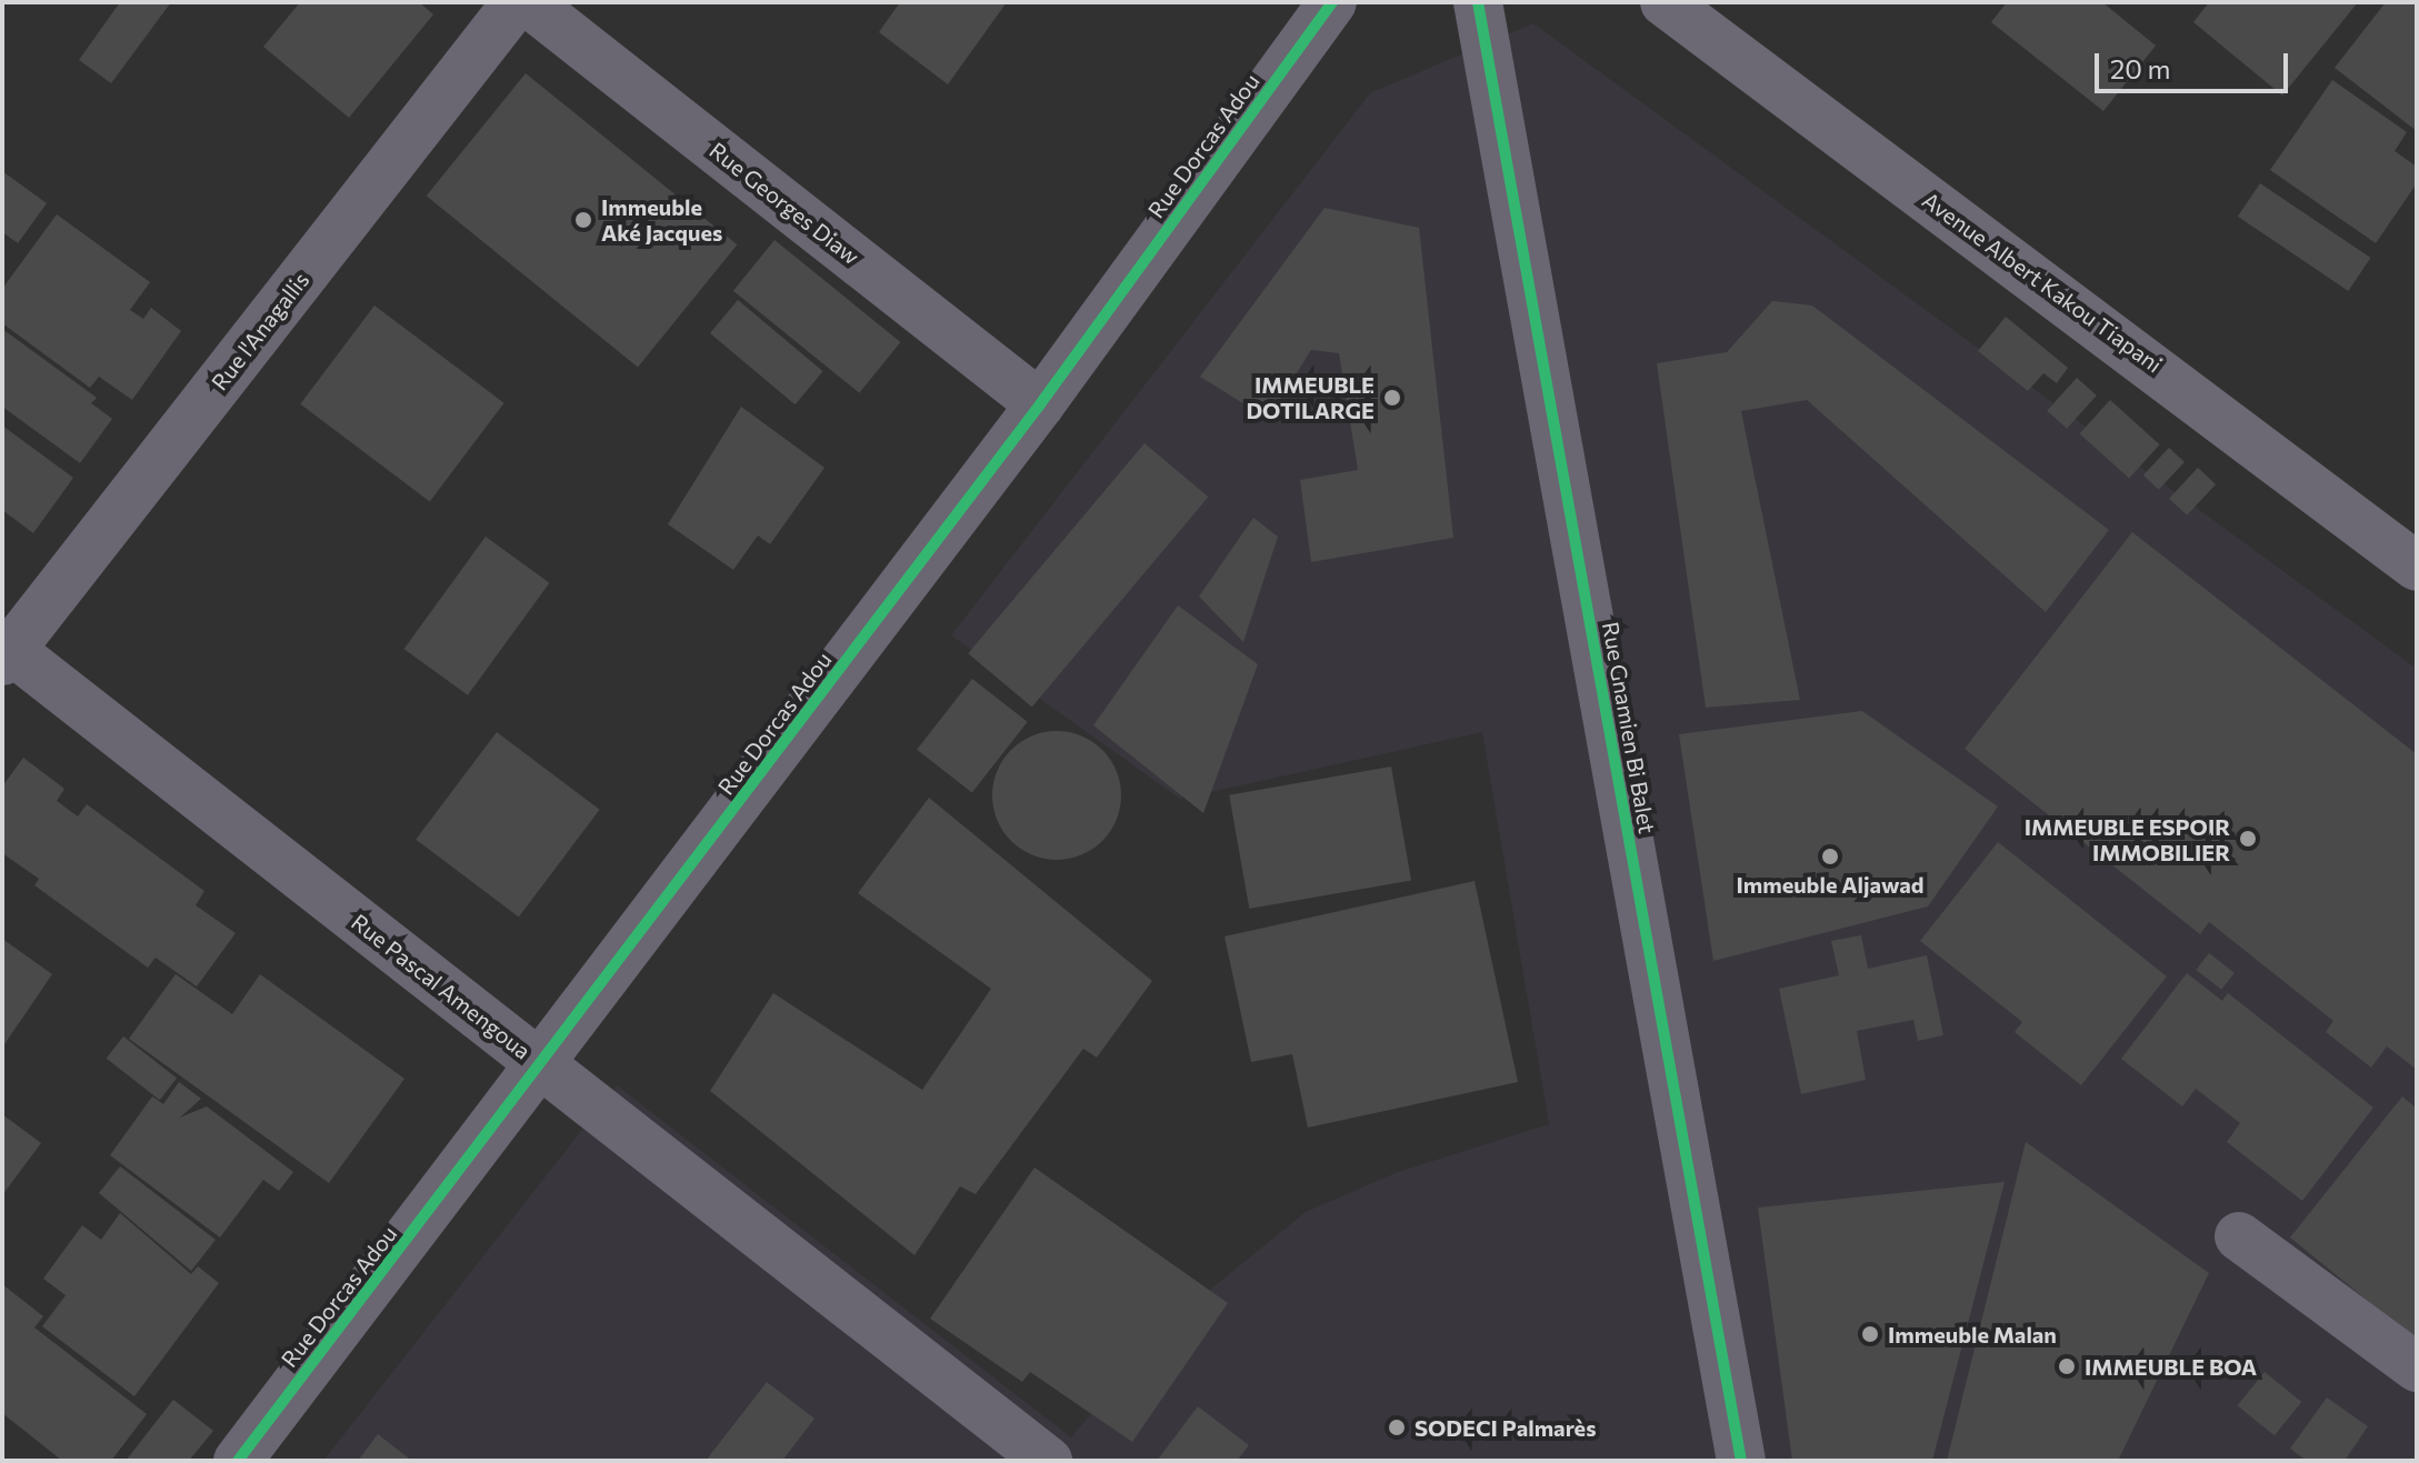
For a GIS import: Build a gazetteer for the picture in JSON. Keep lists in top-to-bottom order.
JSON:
{
  "streets": {
    "street": [
      "Rue Dorcas Adou",
      "Rue Georges Diaw",
      "Avenue Albert Kakou Tiapani",
      "Rue l'Anagallis",
      "Rue Gnamien Bi Balet",
      "Rue Pascal Amengoua"
    ]
  },
  "crossings": [
    ["Rue Dorcas Adou", "Rue Georges Diaw"],
    ["Rue Dorcas Adou", "Rue Pascal Amengoua"],
    ["Rue l'Anagallis", "Rue Pascal Amengoua"]
  ],
  "places": [
    "Immeuble Aké Jacques",
    "IMMEUBLE DOTILARGE",
    "IMMEUBLE ESPOIR IMMOBILIER",
    "Immeuble Aljawad",
    "Immeuble Malan",
    "IMMEUBLE BOA",
    "SODECI Palmarès"
  ],
  "scale_bar": "20 m"
}
